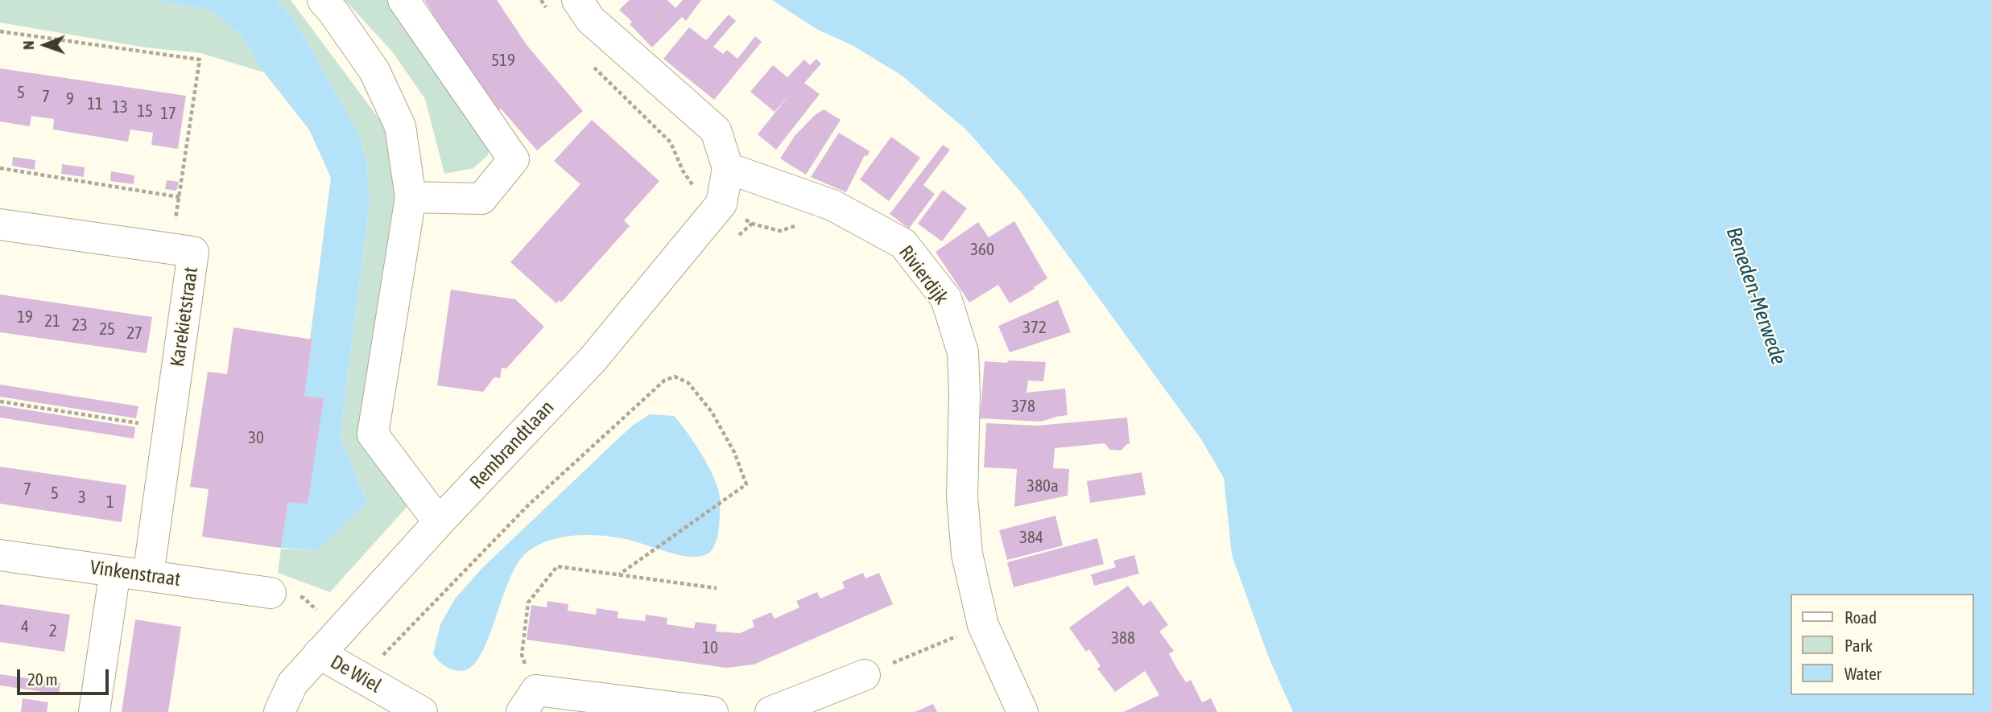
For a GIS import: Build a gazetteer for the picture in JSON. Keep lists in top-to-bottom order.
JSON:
{
  "streets": {
    "street": [
      "Rivierdijk",
      "Karekietstraat",
      "Rembrandtlaan",
      "Vinkenstraat",
      "De Wiel"
    ]
  },
  "crossings": [
    ["Rivierdijk", "Rembrandtlaan"],
    ["Karekietstraat", "Vinkenstraat"],
    ["Rembrandtlaan", "De Wiel"]
  ],
  "water": ["Beneden-Merwede"],
  "house_numbers": [
    "519",
    "5",
    "7",
    "9",
    "11",
    "13",
    "15",
    "17",
    "360",
    "19",
    "21",
    "23",
    "372",
    "25",
    "27",
    "378",
    "30",
    "380a",
    "7",
    "5",
    "3",
    "1",
    "384",
    "4",
    "2",
    "388",
    "10"
  ],
  "legend": ["Road", "Park", "Water"],
  "scale_bar": "20 m",
  "north": "left"
}
